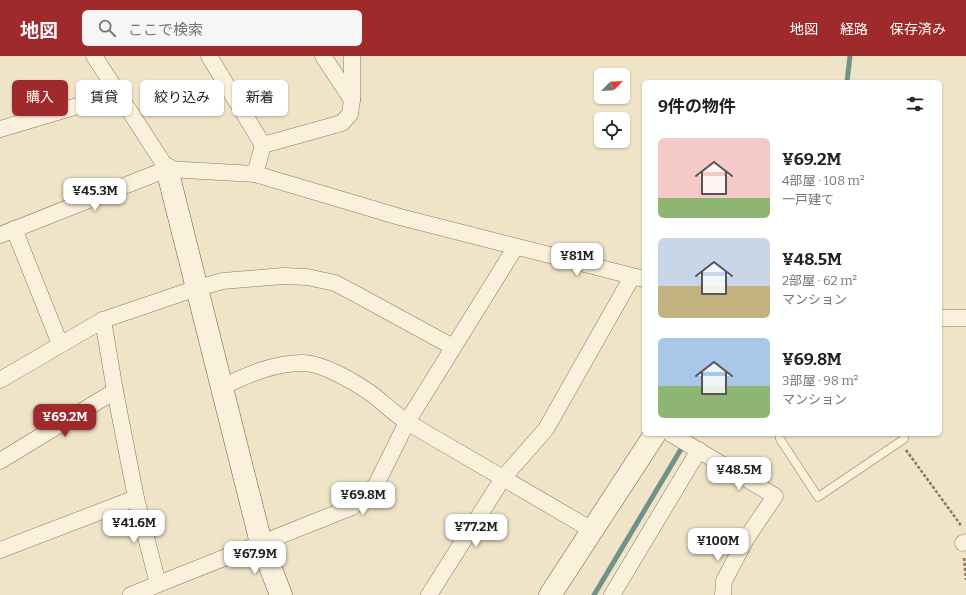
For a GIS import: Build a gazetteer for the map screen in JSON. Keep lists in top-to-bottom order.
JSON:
{
  "north": "top right",
  "page": {
    "header": "地図",
    "search": "ここで検索",
    "nav": ["地図", "経路", "保存済み"],
    "chip": [
      "購入",
      "賃貸",
      "絞り込み",
      "新着"
    ],
    "heading": "9件の物件",
    "list": [
      {
        "name": "¥69.2M",
        "note": "4部屋 · 108 m² · 一戸建て"
      },
      {
        "name": "¥48.5M",
        "note": "2部屋 · 62 m² · マンション"
      },
      {
        "name": "¥69.8M",
        "note": "3部屋 · 98 m² · マンション"
      }
    ],
    "price": [
      "¥45.3M",
      "¥81M",
      "¥69.2M",
      "¥48.5M",
      "¥69.8M",
      "¥41.6M",
      "¥77.2M",
      "¥100M",
      "¥67.9M"
    ]
  }
}
